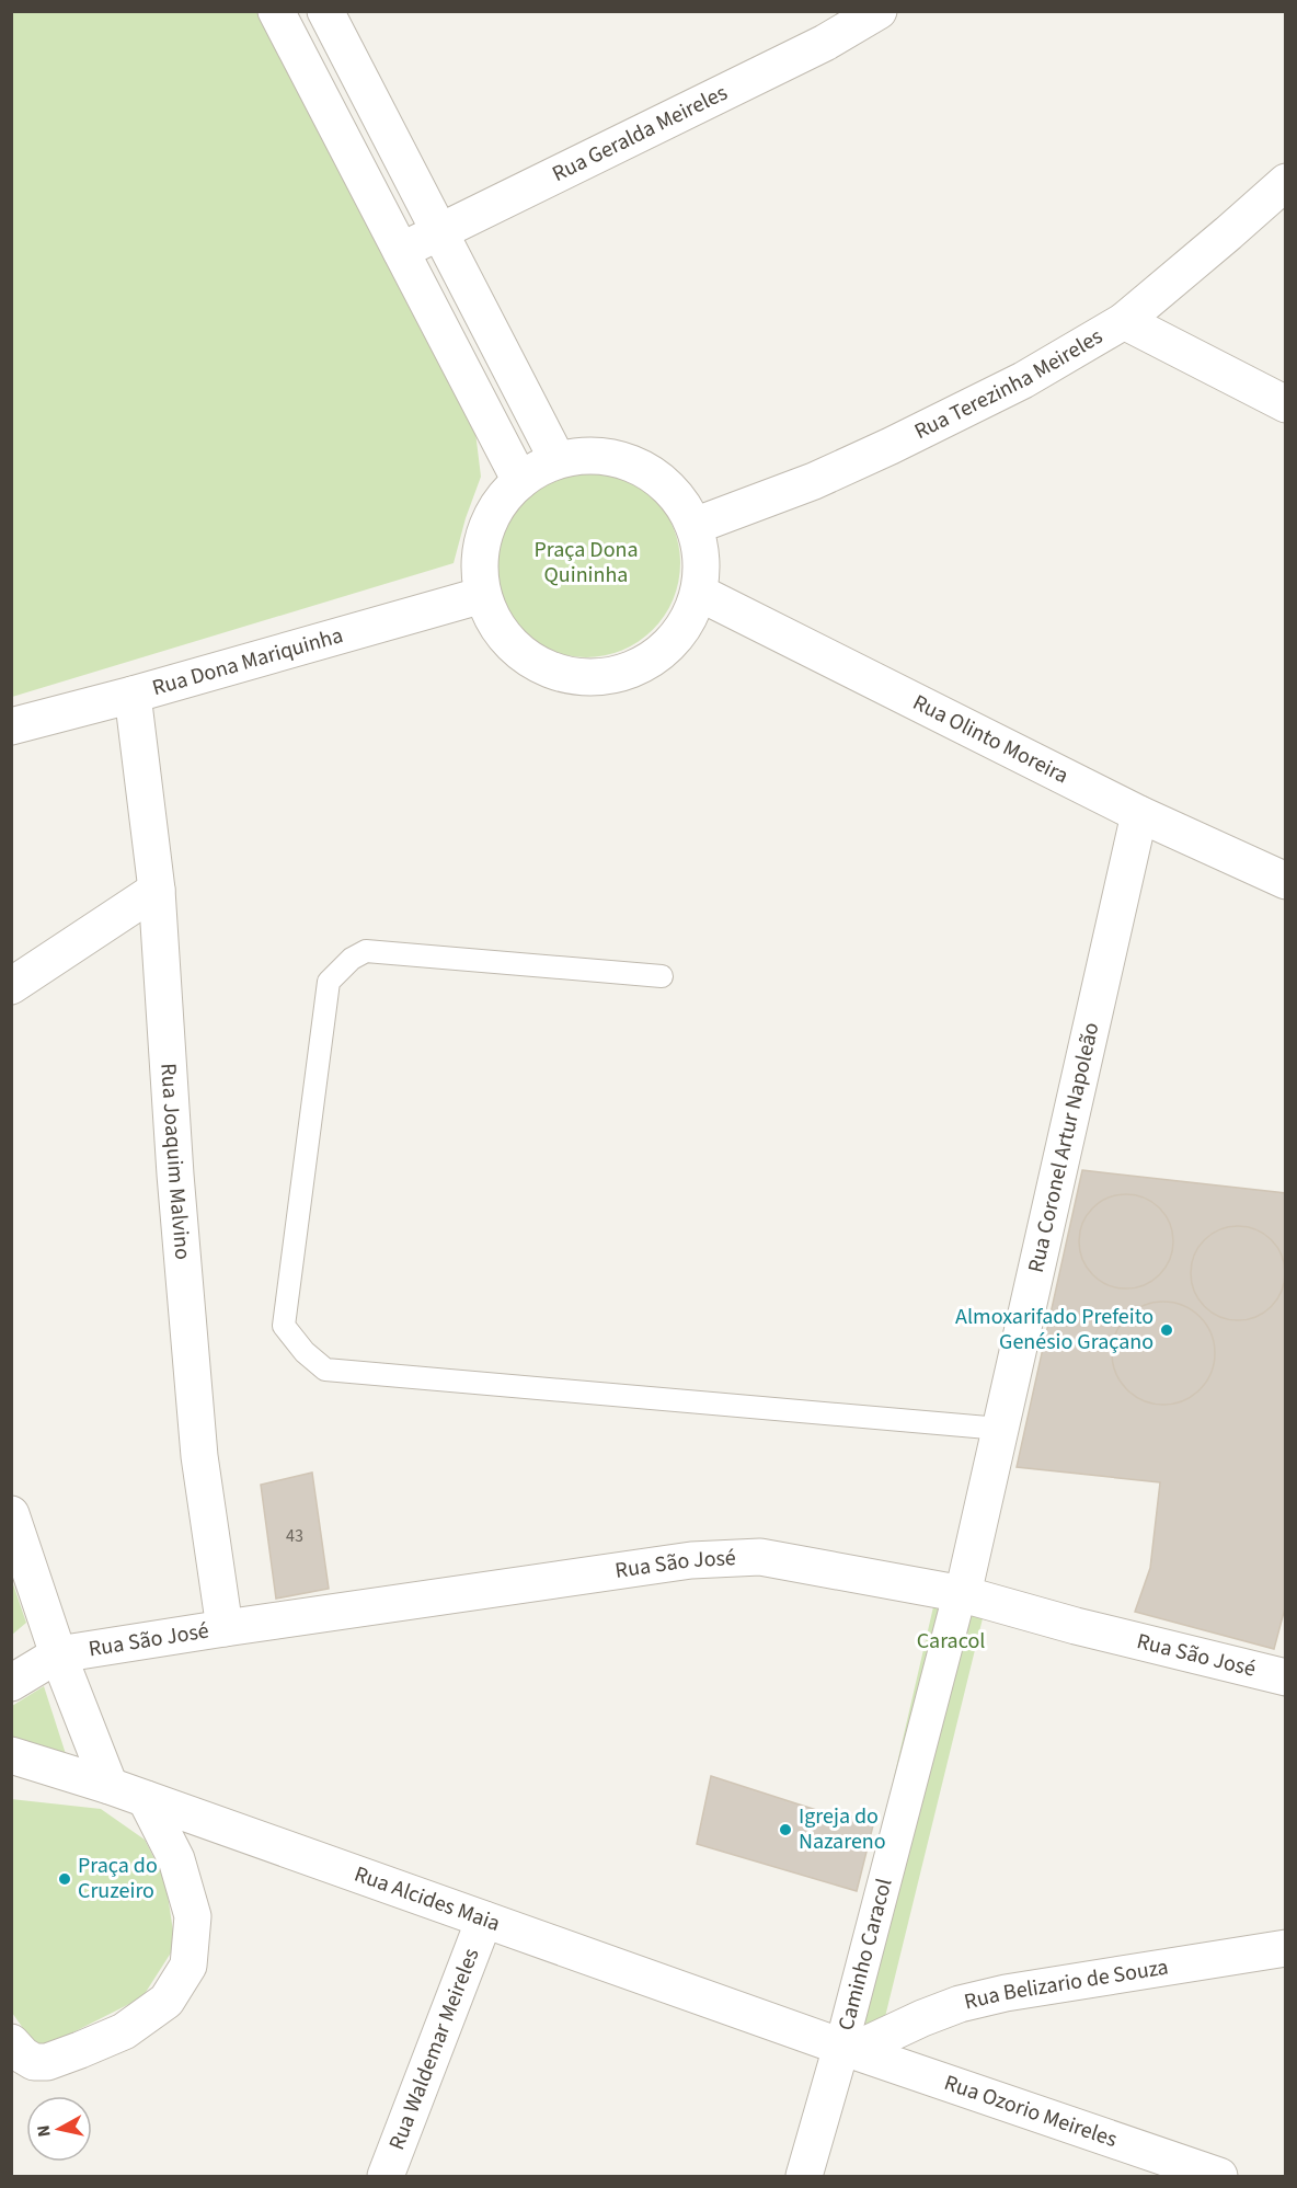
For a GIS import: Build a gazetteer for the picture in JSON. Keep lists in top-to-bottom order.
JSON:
{
  "streets": {
    "street": [
      "Rua Geralda Meireles",
      "Rua Terezinha Meireles",
      "Rua Dona Mariquinha",
      "Rua Olinto Moreira",
      "Rua Coronel Artur Napoleão",
      "Rua Joaquim Malvino",
      "Rua São José",
      "Rua Alcides Maia",
      "Caminho Caracol",
      "Rua Belizario de Souza",
      "Rua Waldemar Meireles",
      "Rua Ozorio Meireles"
    ]
  },
  "crossings": [
    ["Rua Terezinha Meireles", "Rua Dona Mariquinha"],
    ["Rua Terezinha Meireles", "Rua Olinto Moreira"],
    ["Rua Dona Mariquinha", "Rua Olinto Moreira"],
    ["Rua Dona Mariquinha", "Rua Joaquim Malvino"],
    ["Rua Olinto Moreira", "Rua Coronel Artur Napoleão"],
    ["Rua Coronel Artur Napoleão", "Rua São José"],
    ["Rua Coronel Artur Napoleão", "Caminho Caracol"],
    ["Rua Joaquim Malvino", "Rua São José"],
    ["Rua São José", "Caminho Caracol"],
    ["Rua Alcides Maia", "Caminho Caracol"],
    ["Rua Alcides Maia", "Rua Belizario de Souza"],
    ["Rua Alcides Maia", "Rua Waldemar Meireles"],
    ["Rua Alcides Maia", "Rua Ozorio Meireles"],
    ["Caminho Caracol", "Rua Belizario de Souza"],
    ["Caminho Caracol", "Rua Ozorio Meireles"],
    ["Rua Belizario de Souza", "Rua Ozorio Meireles"]
  ],
  "parks": ["Praça Dona Quininha", "Caracol"],
  "places": ["Almoxarifado Prefeito Genésio Graçano", "Igreja do Nazareno", "Praça do Cruzeiro"],
  "house_numbers": ["43"],
  "north": "left"
}
